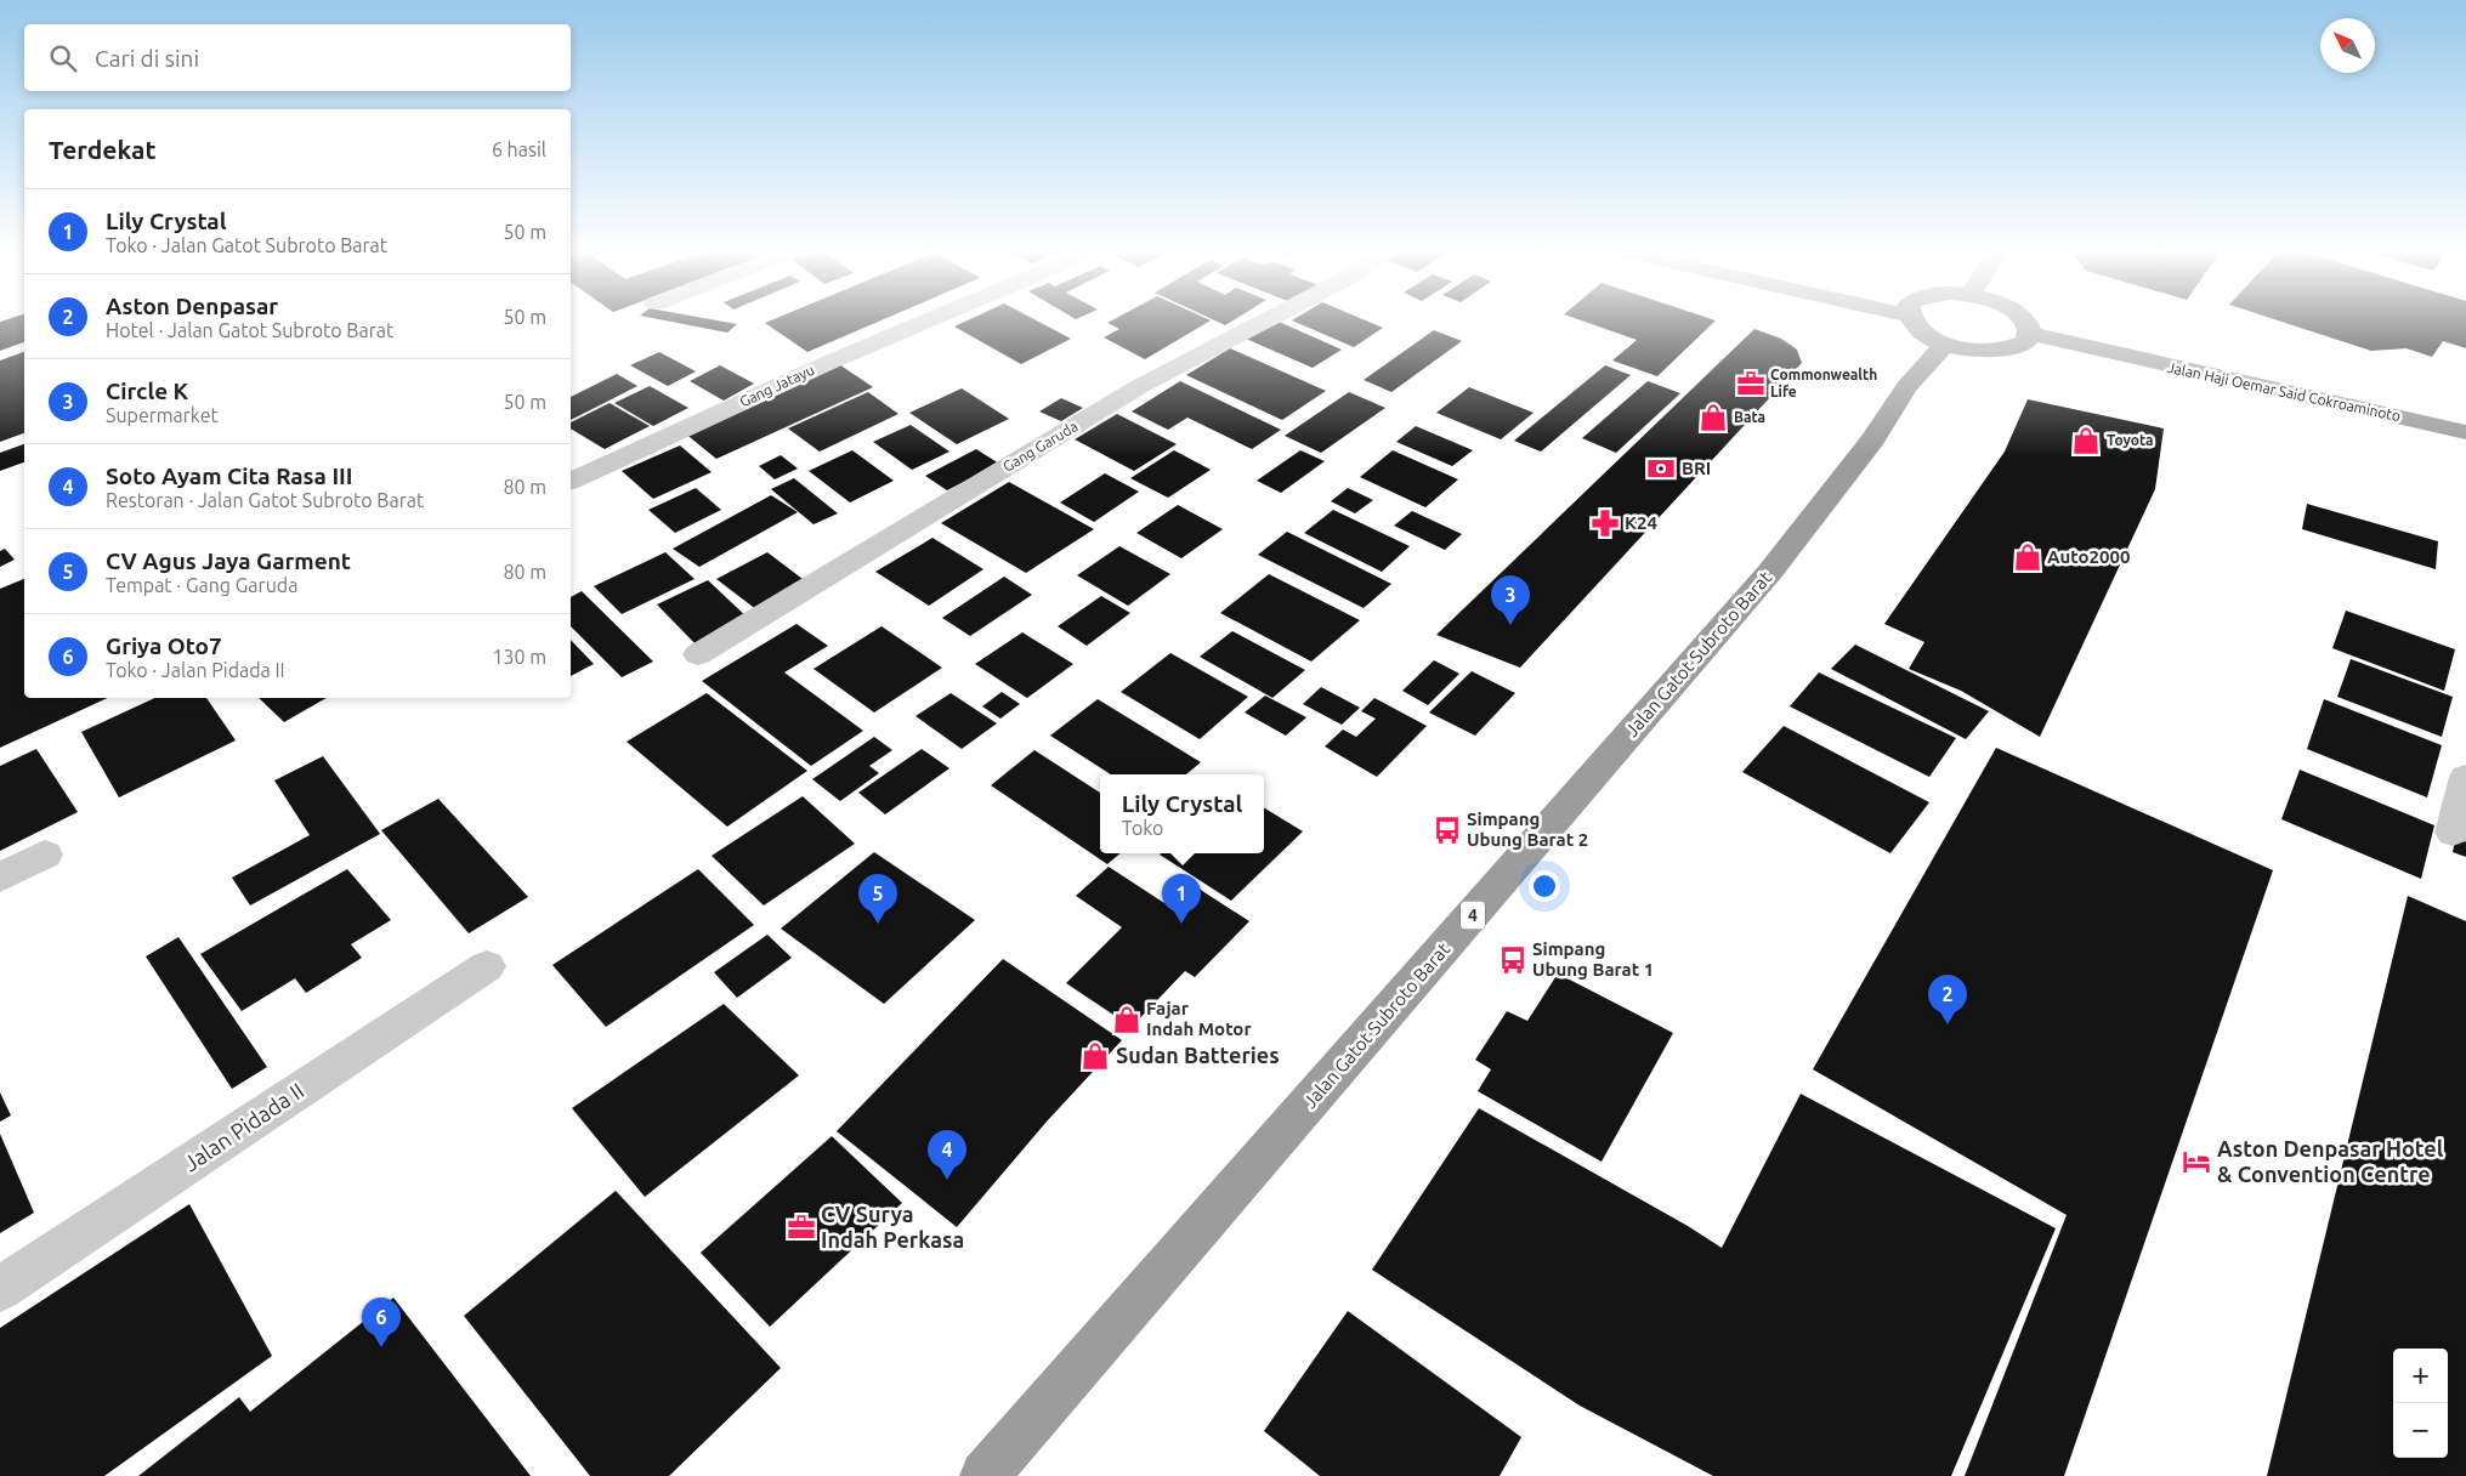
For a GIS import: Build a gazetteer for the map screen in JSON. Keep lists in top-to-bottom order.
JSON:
{
  "streets": {
    "highway": ["Jalan Haji Oemar Said Cokroaminoto", "Jalan Gatot Subroto Barat", "4"],
    "street": ["Gang Jatayu", "Gang Garuda", "Jalan Pidada II"]
  },
  "places": {
    "office": ["Commonwealth Life", "CV Surya Indah Perkasa"],
    "shop": [
      "Bata",
      "Toyota",
      "Auto2000",
      "Fajar Indah Motor",
      "Sudan Batteries"
    ],
    "bank": ["BRI"],
    "pharmacy": ["K24"],
    "bus stop": ["Simpang Ubung Barat 2", "Simpang Ubung Barat 1"],
    "hotel": ["Aston Denpasar Hotel & Convention Centre"]
  },
  "north": "top left",
  "page": {
    "search": "Cari di sini",
    "heading": ["Terdekat", "6 hasil"],
    "list": [
      {
        "mark": "1",
        "name": "Lily Crystal",
        "note": "Toko · Jalan Gatot Subroto Barat",
        "value": "50 m"
      },
      {
        "mark": "2",
        "name": "Aston Denpasar",
        "note": "Hotel · Jalan Gatot Subroto Barat",
        "value": "50 m"
      },
      {
        "mark": "3",
        "name": "Circle K",
        "note": "Supermarket",
        "value": "50 m"
      },
      {
        "mark": "4",
        "name": "Soto Ayam Cita Rasa III",
        "note": "Restoran · Jalan Gatot Subroto Barat",
        "value": "80 m"
      },
      {
        "mark": "5",
        "name": "CV Agus Jaya Garment",
        "note": "Tempat · Gang Garuda",
        "value": "80 m"
      },
      {
        "mark": "6",
        "name": "Griya Oto7",
        "note": "Toko · Jalan Pidada II",
        "value": "130 m"
      }
    ],
    "pins": [
      "3",
      "1",
      "5",
      "2",
      "4",
      "6"
    ],
    "popup": ["Lily Crystal", "Toko"],
    "map_buttons": ["+", "−"]
  }
}
